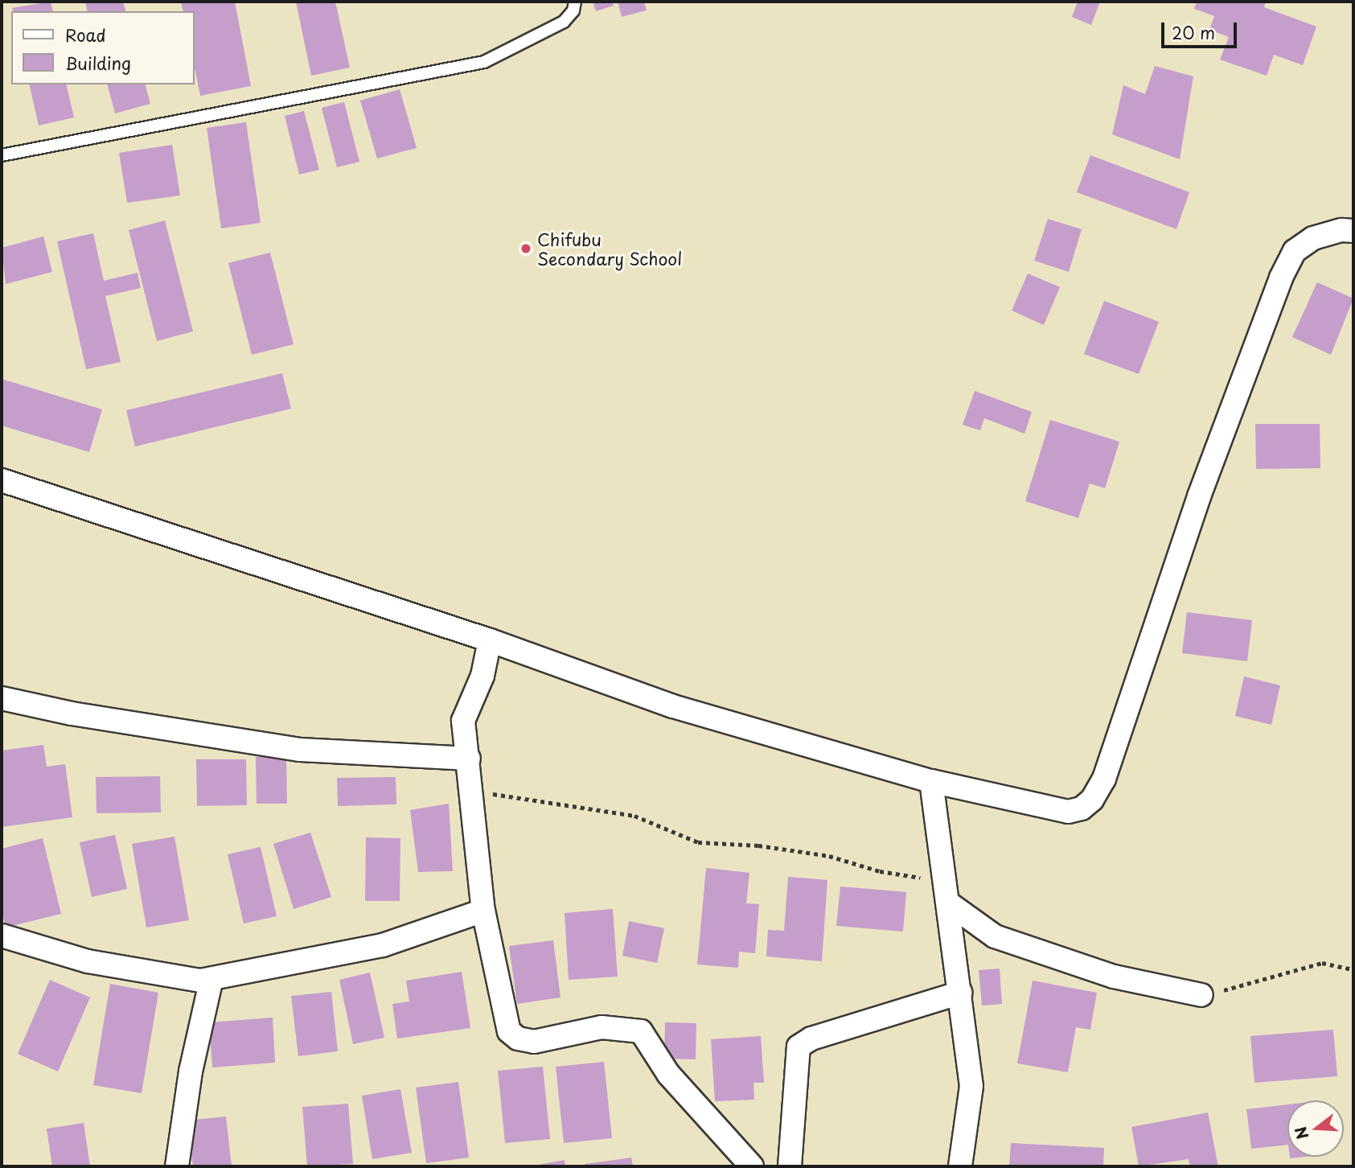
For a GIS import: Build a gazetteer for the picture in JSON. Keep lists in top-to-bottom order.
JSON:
{
  "places": ["Chifubu Secondary School"],
  "legend": ["Road", "Building"],
  "scale_bar": "20 m",
  "north": "left"
}
